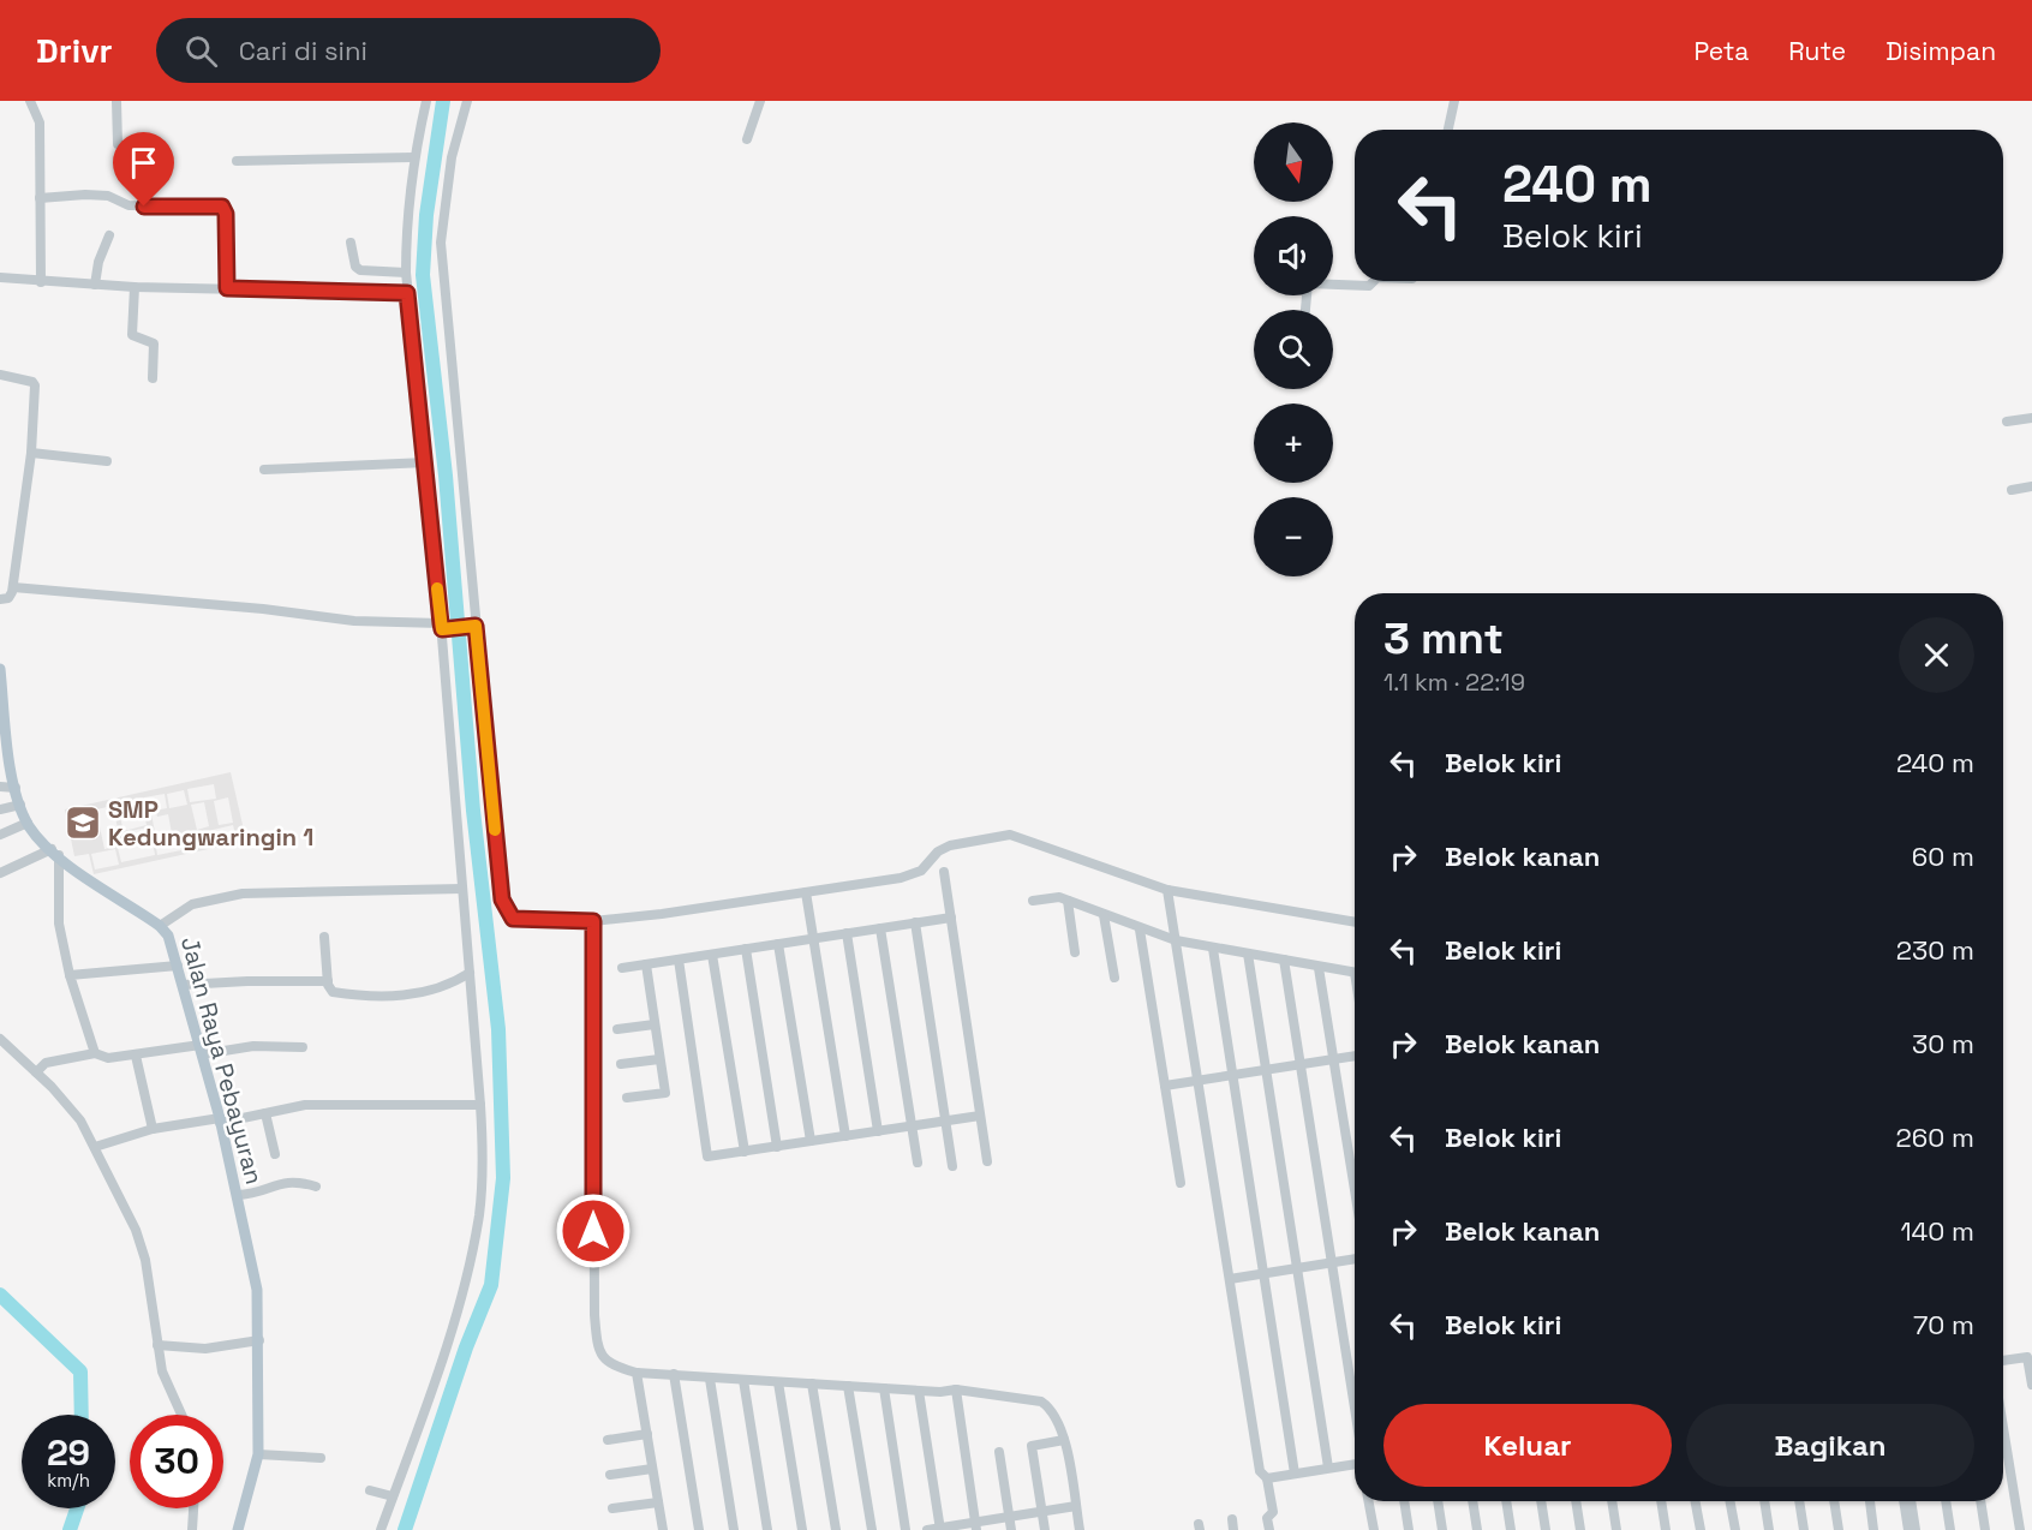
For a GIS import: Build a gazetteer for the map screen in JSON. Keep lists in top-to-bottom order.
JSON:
{
  "streets": {
    "main road": ["Jalan Raya Pebayuran"]
  },
  "places": {
    "school or university": ["SMP Kedungwaringin 1"]
  },
  "north": "bottom",
  "page": {
    "header": "Drivr",
    "search": "Cari di sini",
    "nav": ["Peta", "Rute", "Disimpan"],
    "map_buttons": ["+", "−"],
    "turn": ["240 m", "Belok kiri"],
    "heading": ["3 mnt", "1.1 km · 22:19"],
    "list": [
      {
        "name": "Belok kiri",
        "value": "240 m"
      },
      {
        "name": "Belok kanan",
        "value": "60 m"
      },
      {
        "name": "Belok kiri",
        "value": "230 m"
      },
      {
        "name": "Belok kanan",
        "value": "30 m"
      },
      {
        "name": "Belok kiri",
        "value": "260 m"
      },
      {
        "name": "Belok kanan",
        "value": "140 m"
      },
      {
        "name": "Belok kiri",
        "value": "70 m"
      }
    ],
    "buttons": ["Keluar", "Bagikan"],
    "speed": "29 km/h",
    "limit": "30"
  }
}
